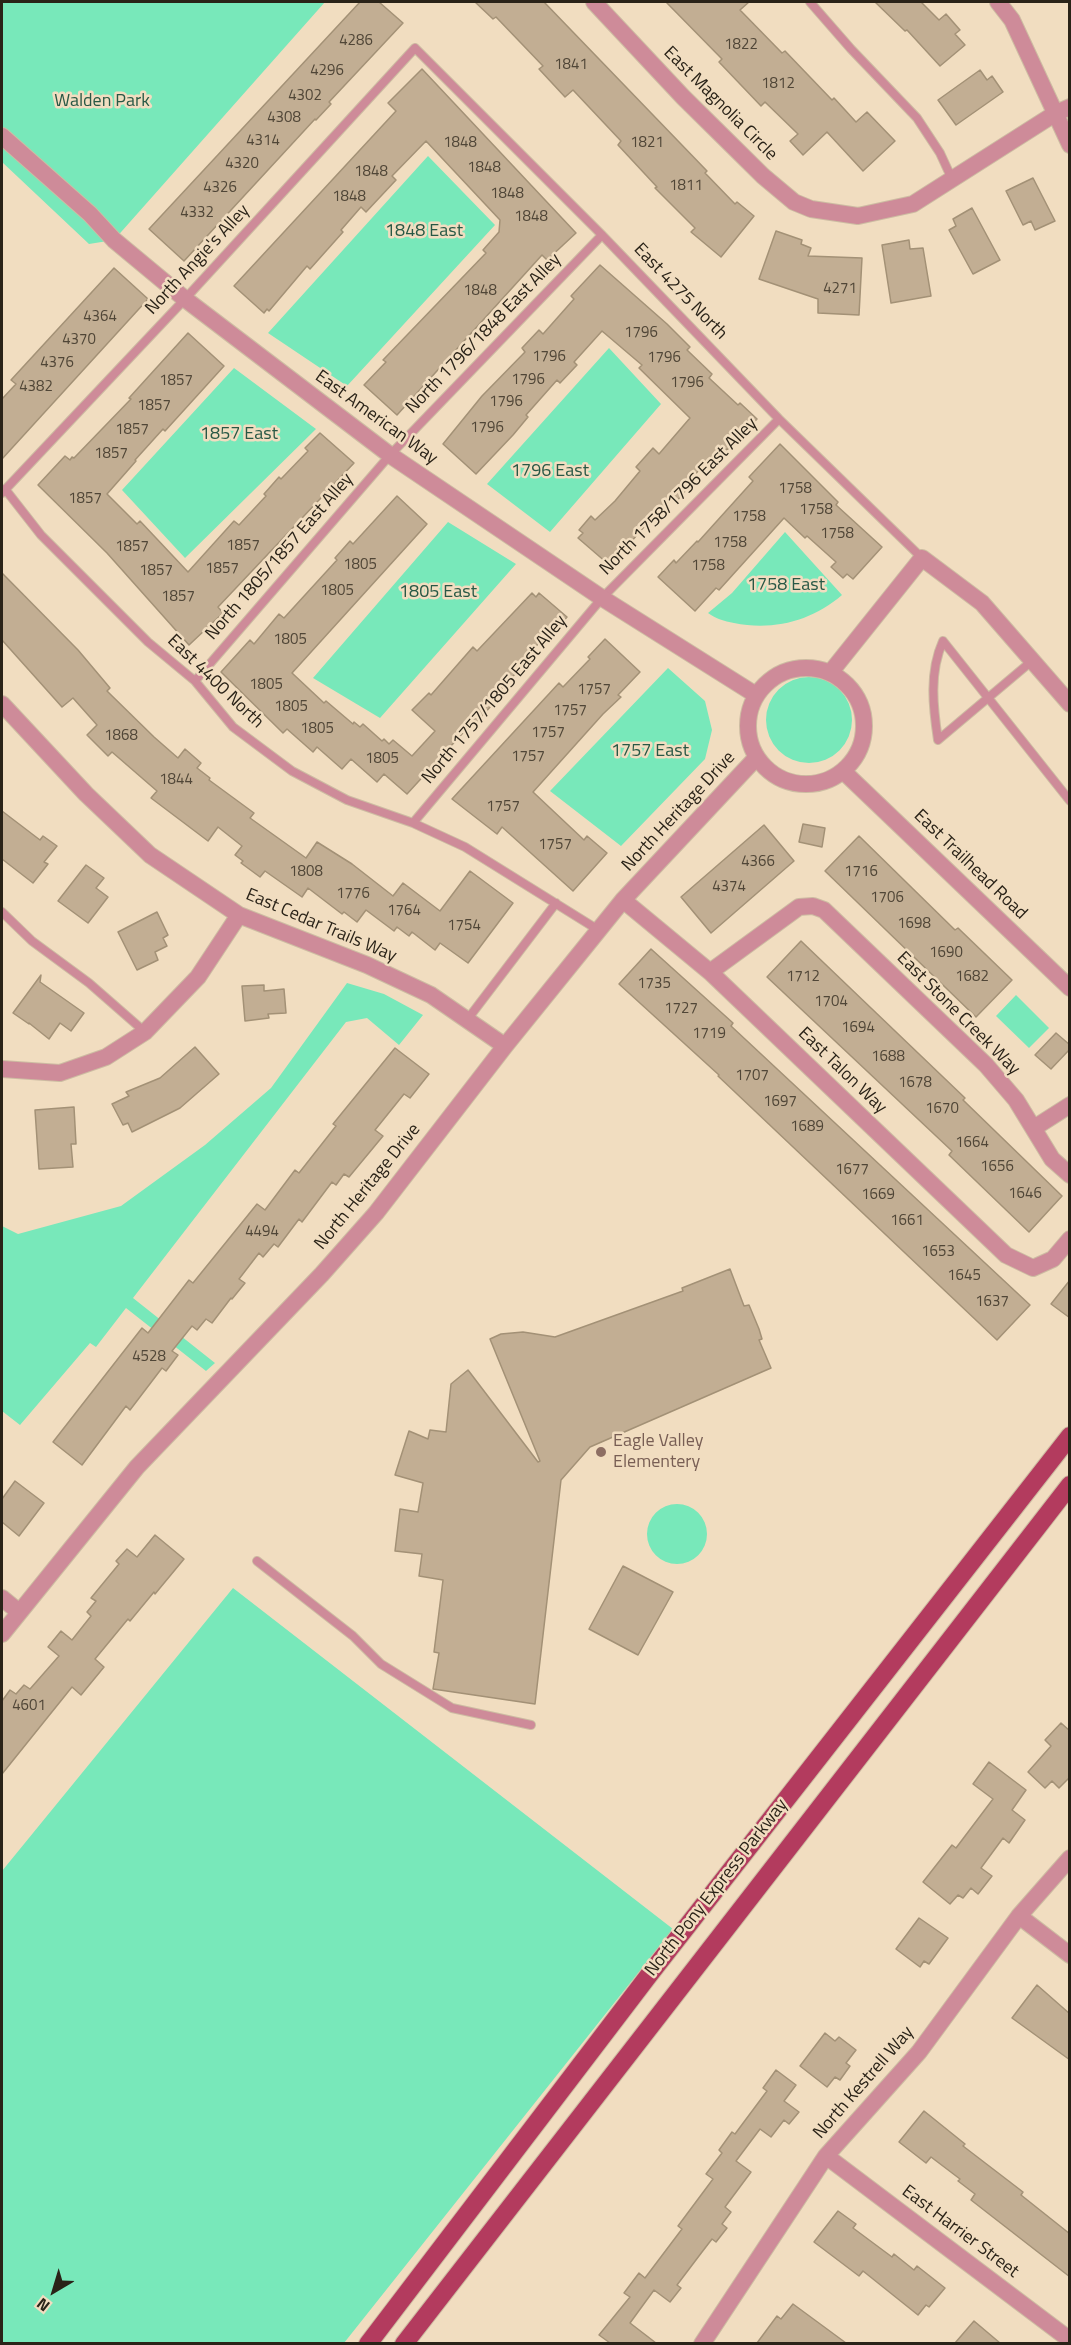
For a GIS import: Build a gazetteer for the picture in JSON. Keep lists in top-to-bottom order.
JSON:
{
  "streets": {
    "main road": ["North Pony Express Parkway"],
    "street": [
      "East Magnolia Circle",
      "East American Way",
      "North Heritage Drive",
      "East Trailhead Road",
      "East Cedar Trails Way",
      "East Stone Creek Way",
      "East Talon Way",
      "North Kestrell Way",
      "East Harrier Street"
    ],
    "lane": [
      "North Angie's Alley",
      "East 4275 North",
      "North 1796/1848 East Alley",
      "North 1758/1796 East Alley",
      "North 1805/1857 East Alley",
      "East 4400 North",
      "North 1757/1805 East Alley"
    ]
  },
  "crossings": [
    ["North Angie's Alley", "East 4275 North"],
    ["North Angie's Alley", "East American Way"],
    ["North Angie's Alley", "East 4400 North"],
    ["East 4275 North", "North 1796/1848 East Alley"],
    ["East 4275 North", "North 1758/1796 East Alley"],
    ["North 1796/1848 East Alley", "East American Way"],
    ["North 1796/1848 East Alley", "North 1805/1857 East Alley"],
    ["East American Way", "North 1758/1796 East Alley"],
    ["East American Way", "North 1805/1857 East Alley"],
    ["East American Way", "North 1757/1805 East Alley"],
    ["East American Way", "North Heritage Drive"],
    ["East American Way", "East Trailhead Road"],
    ["North 1758/1796 East Alley", "North 1757/1805 East Alley"],
    ["North 1805/1857 East Alley", "East 4400 North"],
    ["East 4400 North", "North 1757/1805 East Alley"],
    ["East 4400 North", "North Heritage Drive"],
    ["North Heritage Drive", "East Trailhead Road"],
    ["North Heritage Drive", "East Cedar Trails Way"],
    ["North Heritage Drive", "East Talon Way"],
    ["East Stone Creek Way", "East Talon Way"],
    ["North Kestrell Way", "East Harrier Street"]
  ],
  "parks": [
    "Walden Park",
    "1848 East",
    "1857 East",
    "1796 East",
    "1758 East",
    "1805 East",
    "1757 East"
  ],
  "places": ["Eagle Valley Elementery"],
  "house_numbers": [
    "4286",
    "1822",
    "1841",
    "4296",
    "1812",
    "4302",
    "4308",
    "4314",
    "1848",
    "1821",
    "4320",
    "1848",
    "1848",
    "1811",
    "4326",
    "1848",
    "1848",
    "4332",
    "1848",
    "4271",
    "1848",
    "4364",
    "1796",
    "4370",
    "1796",
    "1796",
    "4376",
    "1796",
    "1857",
    "1796",
    "4382",
    "1796",
    "1857",
    "1796",
    "1857",
    "1857",
    "1758",
    "1857",
    "1758",
    "1758",
    "1758",
    "1758",
    "1857",
    "1857",
    "1805",
    "1758",
    "1857",
    "1857",
    "1805",
    "1857",
    "1805",
    "1805",
    "1757",
    "1805",
    "1757",
    "1805",
    "1757",
    "1868",
    "1757",
    "1805",
    "1844",
    "1757",
    "1757",
    "4366",
    "1808",
    "1716",
    "4374",
    "1776",
    "1706",
    "1764",
    "1698",
    "1754",
    "1690",
    "1712",
    "1682",
    "1735",
    "1704",
    "1727",
    "1694",
    "1719",
    "1688",
    "1707",
    "1678",
    "1697",
    "1670",
    "1689",
    "1664",
    "1656",
    "1677",
    "1646",
    "1669",
    "1661",
    "4494",
    "1653",
    "1645",
    "1637",
    "4528",
    "4601"
  ],
  "north": "bottom left"
}
